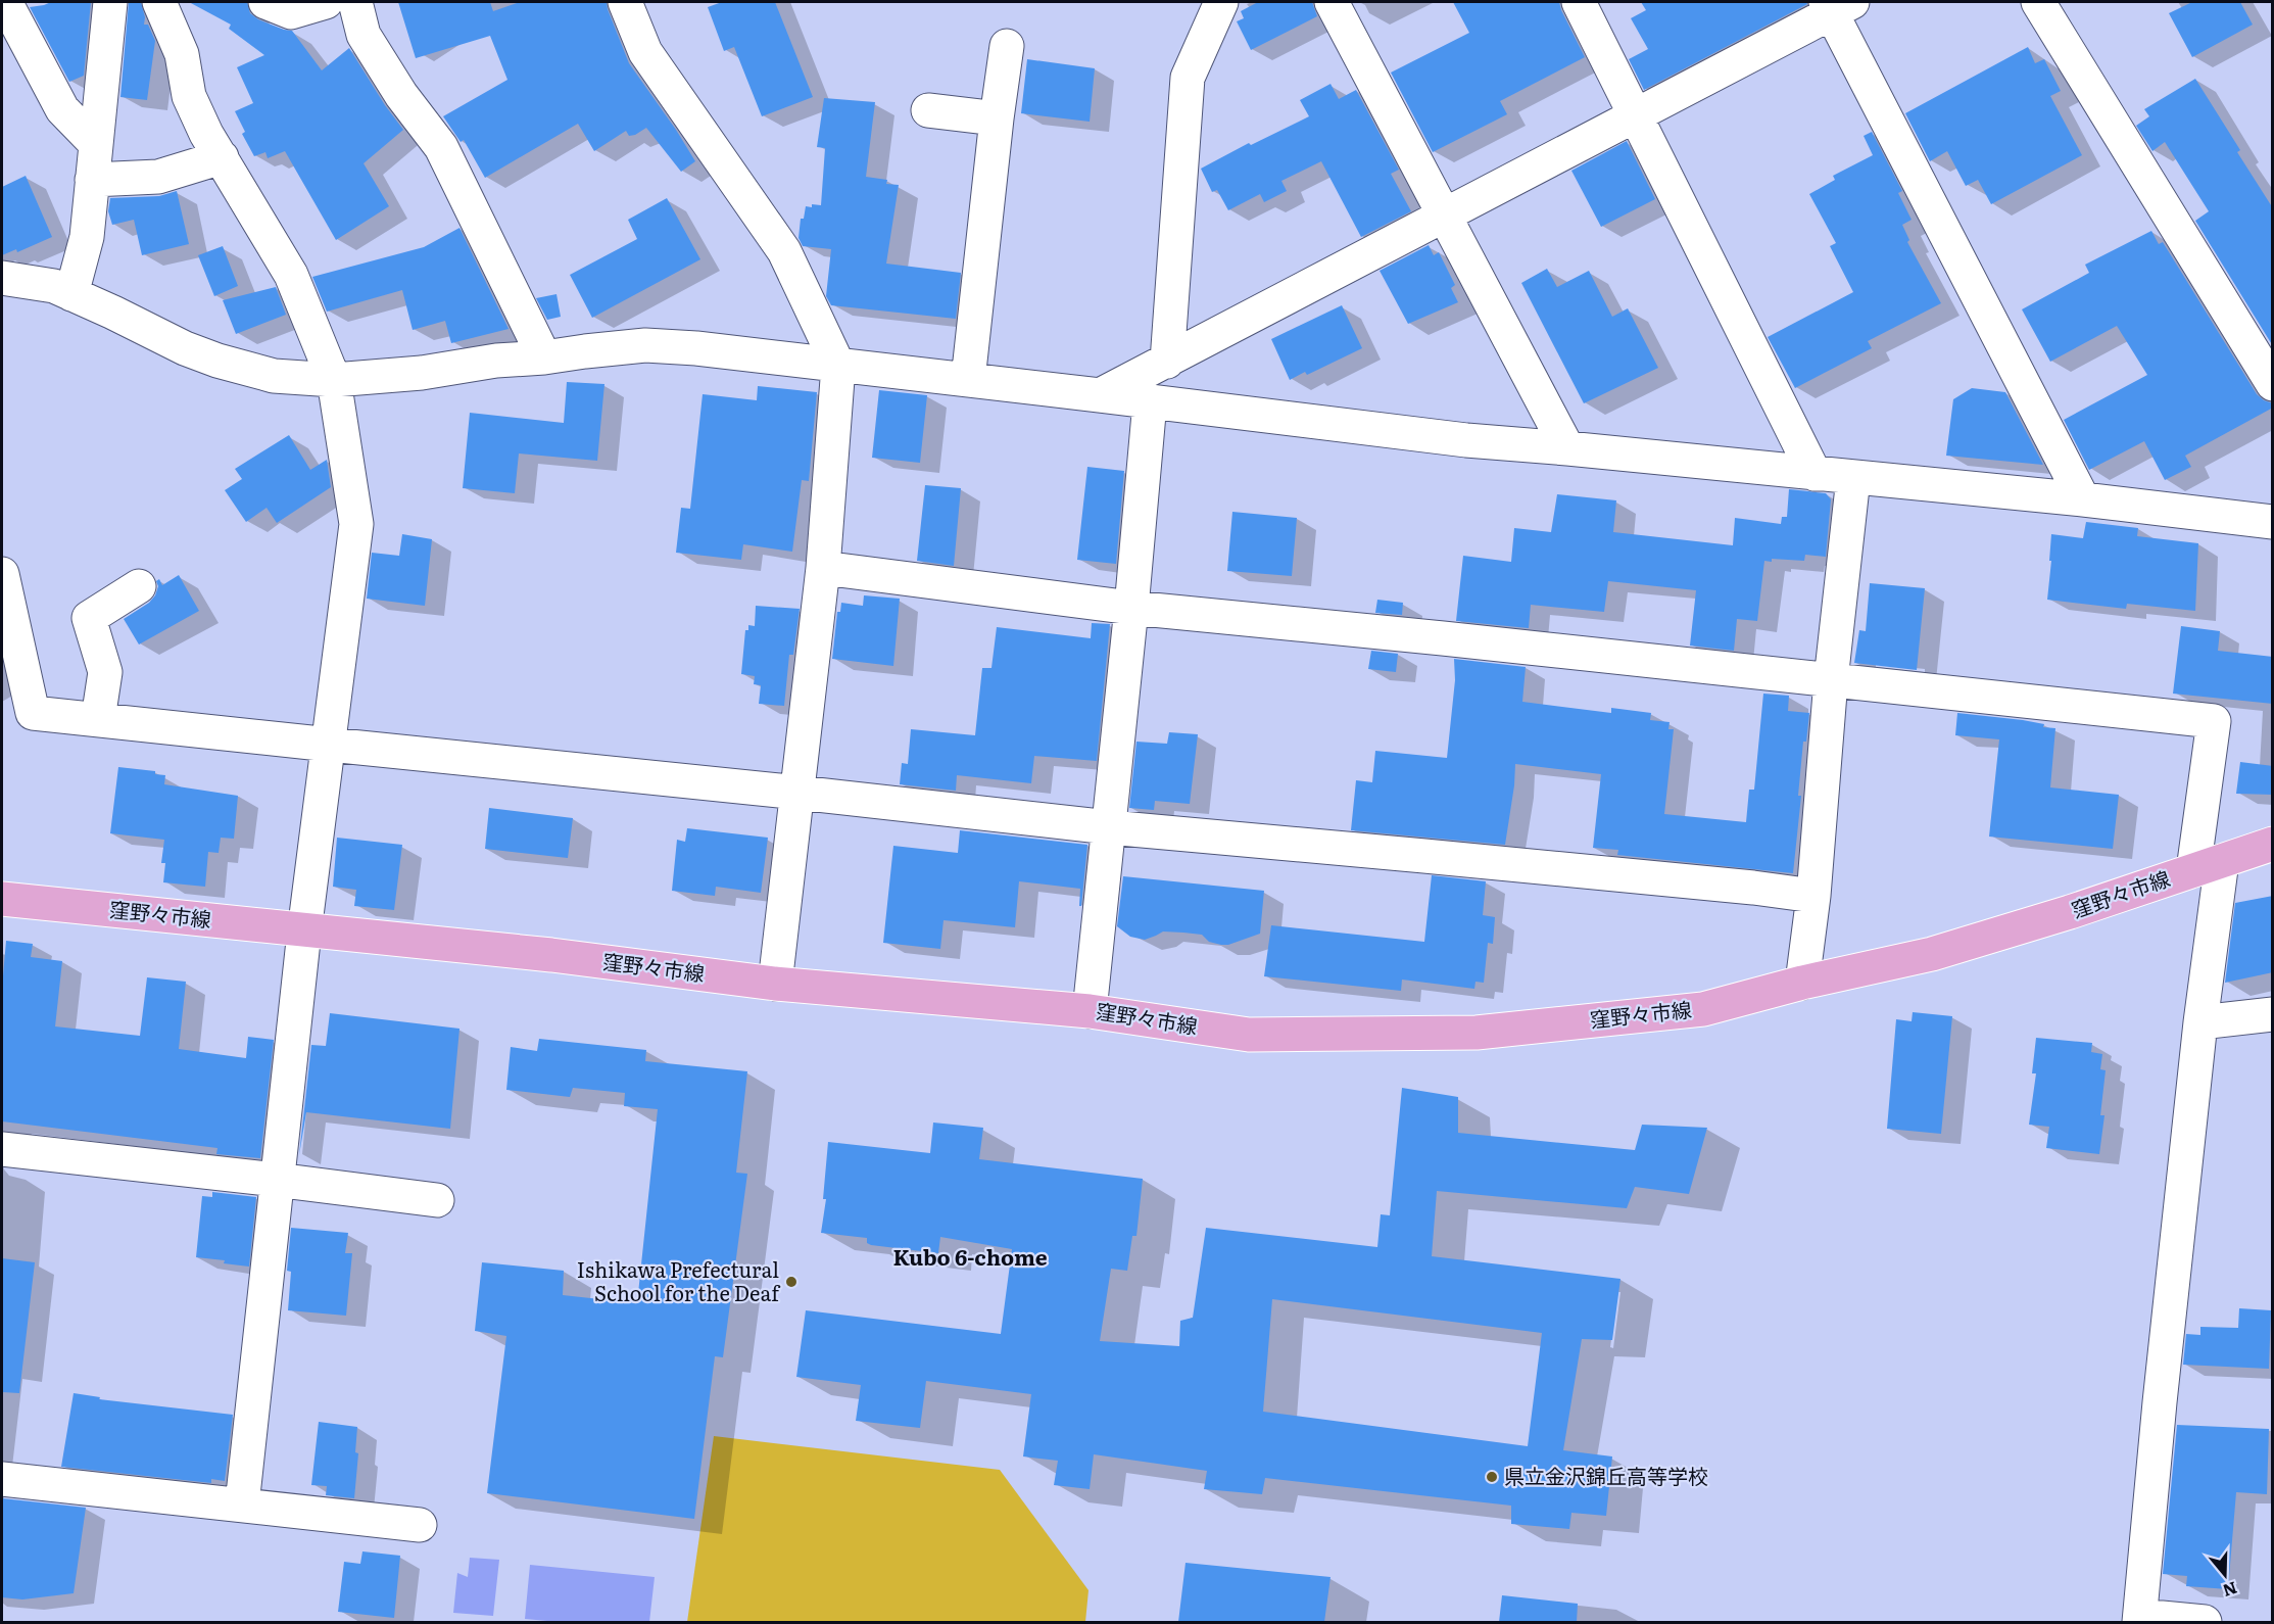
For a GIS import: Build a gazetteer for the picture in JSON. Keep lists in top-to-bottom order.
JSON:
{
  "streets": {
    "main road": ["窪野々市線"]
  },
  "districts": ["Kubo 6-chome"],
  "places": ["Ishikawa Prefectural School for the Deaf", "県立金沢錦丘高等学校"],
  "north": "bottom"
}
